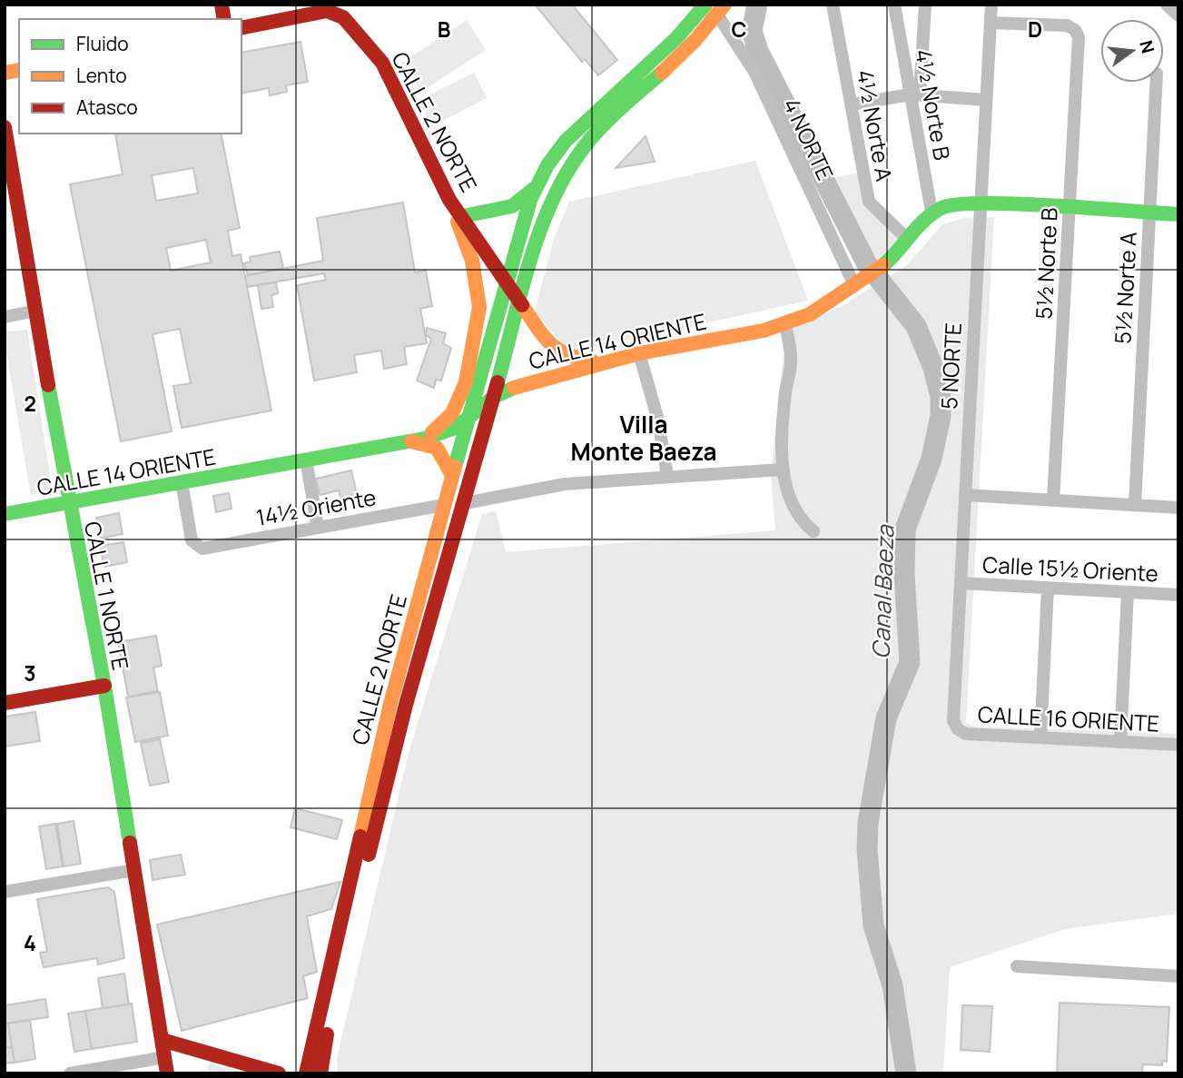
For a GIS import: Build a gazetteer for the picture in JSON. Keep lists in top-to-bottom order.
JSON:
{
  "streets": {
    "main road": ["CALLE 2 NORTE", "CALLE 14 ORIENTE", "CALLE 1 NORTE"],
    "street": [
      "4½ Norte B",
      "4½ Norte A",
      "4 NORTE",
      "5½ Norte B",
      "5½ Norte A",
      "5 NORTE",
      "14½ Oriente",
      "Calle 15½ Oriente",
      "CALLE 16 ORIENTE"
    ]
  },
  "crossings": [
    ["4½ Norte B", "CALLE 14 ORIENTE"],
    ["CALLE 2 NORTE", "CALLE 14 ORIENTE"],
    ["CALLE 2 NORTE", "14½ Oriente"],
    ["4½ Norte A", "CALLE 14 ORIENTE"],
    ["4 NORTE", "CALLE 14 ORIENTE"],
    ["5½ Norte B", "5 NORTE"],
    ["CALLE 14 ORIENTE", "14½ Oriente"],
    ["CALLE 14 ORIENTE", "CALLE 1 NORTE"],
    ["5 NORTE", "Calle 15½ Oriente"],
    ["5 NORTE", "CALLE 16 ORIENTE"]
  ],
  "districts": ["Villa Monte Baeza"],
  "water": ["Canal Baeza"],
  "legend": ["Fluido", "Lento", "Atasco"],
  "north": "right",
  "grid": {
    "columns": ["B", "C", "D"],
    "rows": ["2", "3", "4"]
  }
}
